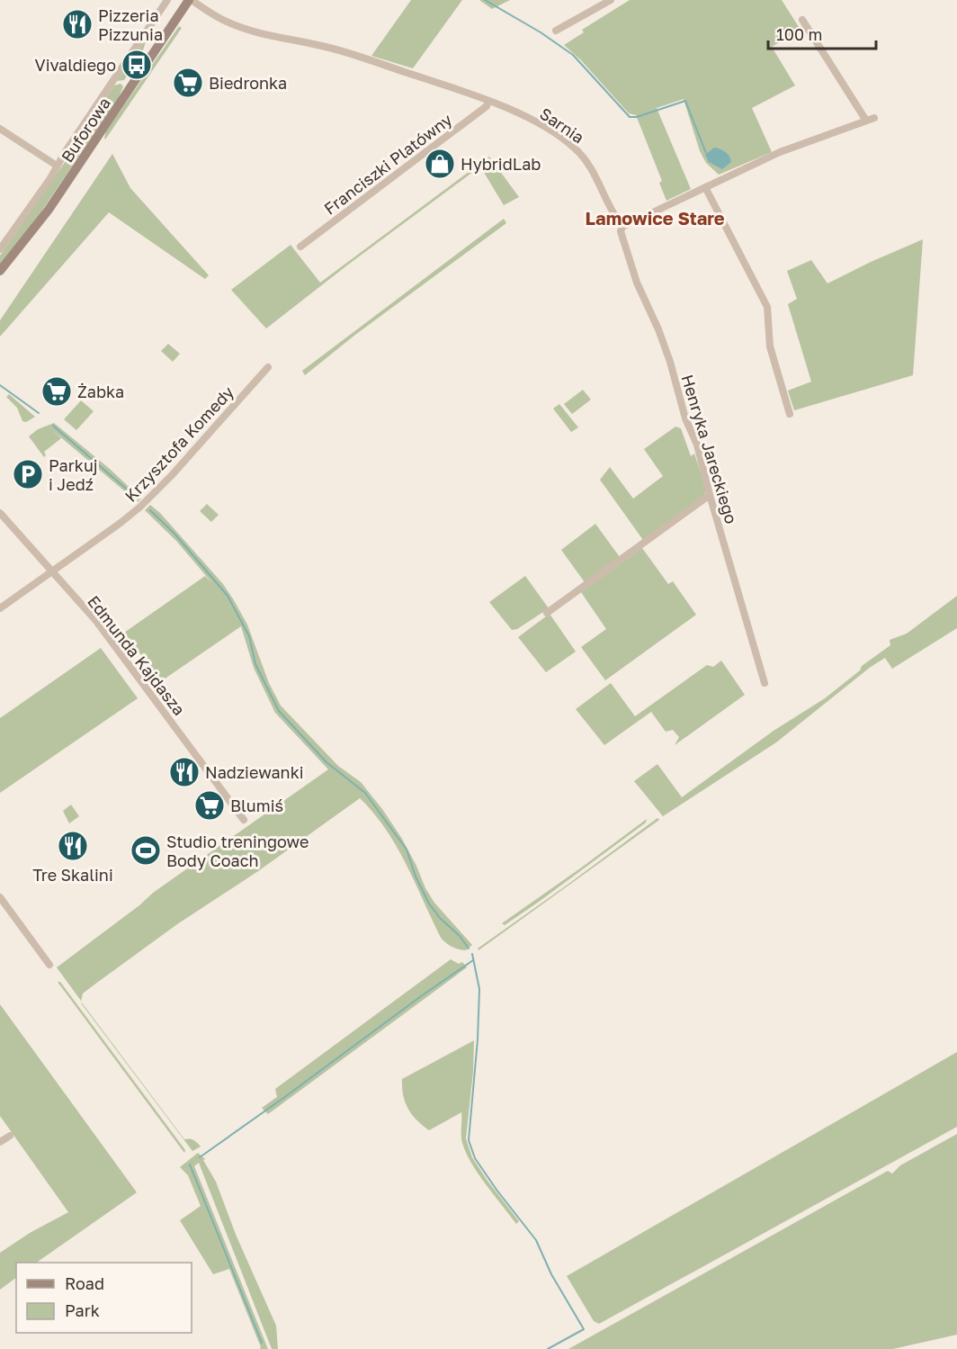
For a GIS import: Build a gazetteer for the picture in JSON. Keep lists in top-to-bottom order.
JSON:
{
  "streets": {
    "main road": ["Buforowa"],
    "street": [
      "Sarnia",
      "Franciszki Platówny",
      "Krzysztofa Komedy",
      "Henryka Jareckiego",
      "Edmunda Kajdasza"
    ]
  },
  "crossings": [
    ["Sarnia", "Buforowa"],
    ["Sarnia", "Franciszki Platówny"],
    ["Sarnia", "Henryka Jareckiego"],
    ["Krzysztofa Komedy", "Edmunda Kajdasza"]
  ],
  "districts": ["Lamowice Stare"],
  "places": {
    "restaurant": ["Pizzeria Pizzunia", "Nadziewanki", "Tre Skalini"],
    "bus stop": ["Vivaldiego"],
    "supermarket": ["Biedronka", "Żabka", "Blumiś"],
    "shop": ["HybridLab"],
    "parking": ["Parkuj i Jedź"],
    "sports": ["Studio treningowe Body Coach"]
  },
  "legend": ["Road", "Park"],
  "scale_bar": "100 m"
}
